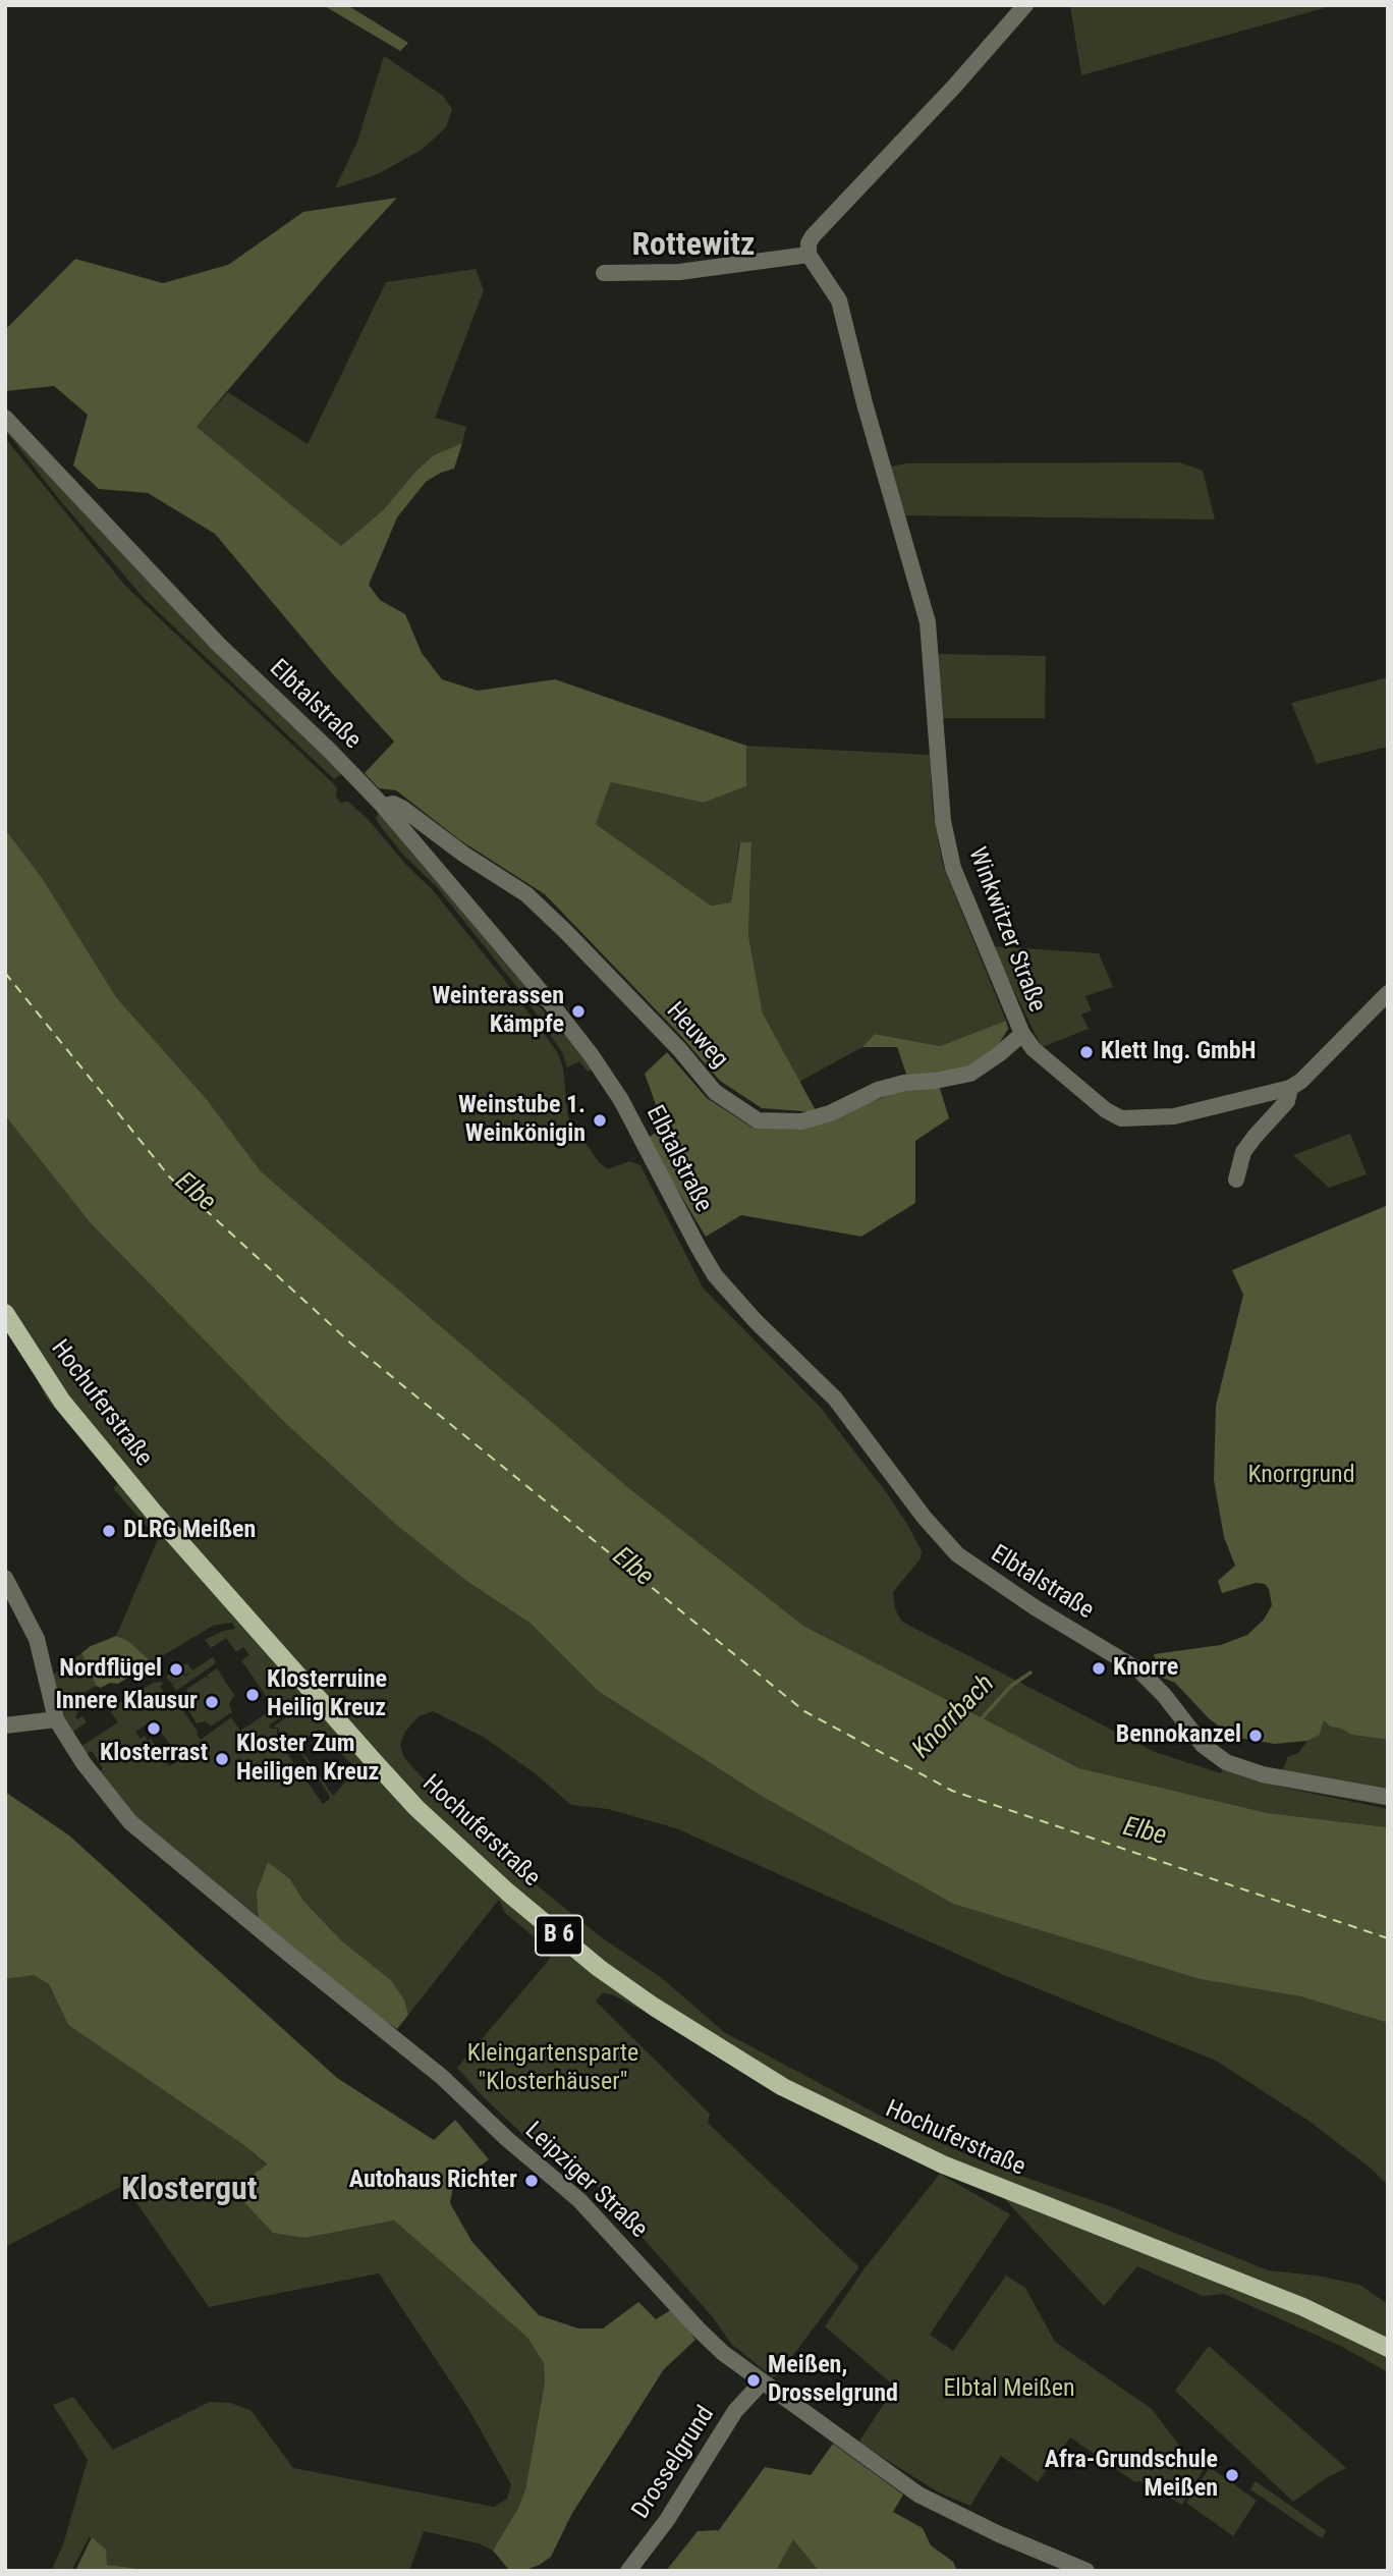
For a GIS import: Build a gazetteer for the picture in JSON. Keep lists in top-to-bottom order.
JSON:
{
  "streets": {
    "main road": ["Hochuferstraße", "B 6"],
    "street": [
      "Elbtalstraße",
      "Winkwitzer Straße",
      "Heuweg",
      "Leipziger Straße",
      "Drosselgrund"
    ]
  },
  "crossings": [
    ["Elbtalstraße", "Heuweg"],
    ["Winkwitzer Straße", "Heuweg"],
    ["Leipziger Straße", "Drosselgrund"]
  ],
  "districts": ["Rottewitz", "Klostergut"],
  "water": ["Elbe", "Knorrbach"],
  "parks": ["Knorrgrund", "Kleingartensparte \"Klosterhäuser\"", "Elbtal Meißen"],
  "places": [
    "Weinterassen Kämpfe",
    "Klett Ing. GmbH",
    "Weinstube 1. Weinkönigin",
    "DLRG Meißen",
    "Knorre",
    "Nordflügel",
    "Klosterruine Heilig Kreuz",
    "Innere Klausur",
    "Klosterrast",
    "Bennokanzel",
    "Kloster Zum Heiligen Kreuz",
    "Autohaus Richter",
    "Meißen, Drosselgrund",
    "Afra-Grundschule Meißen"
  ]
}
